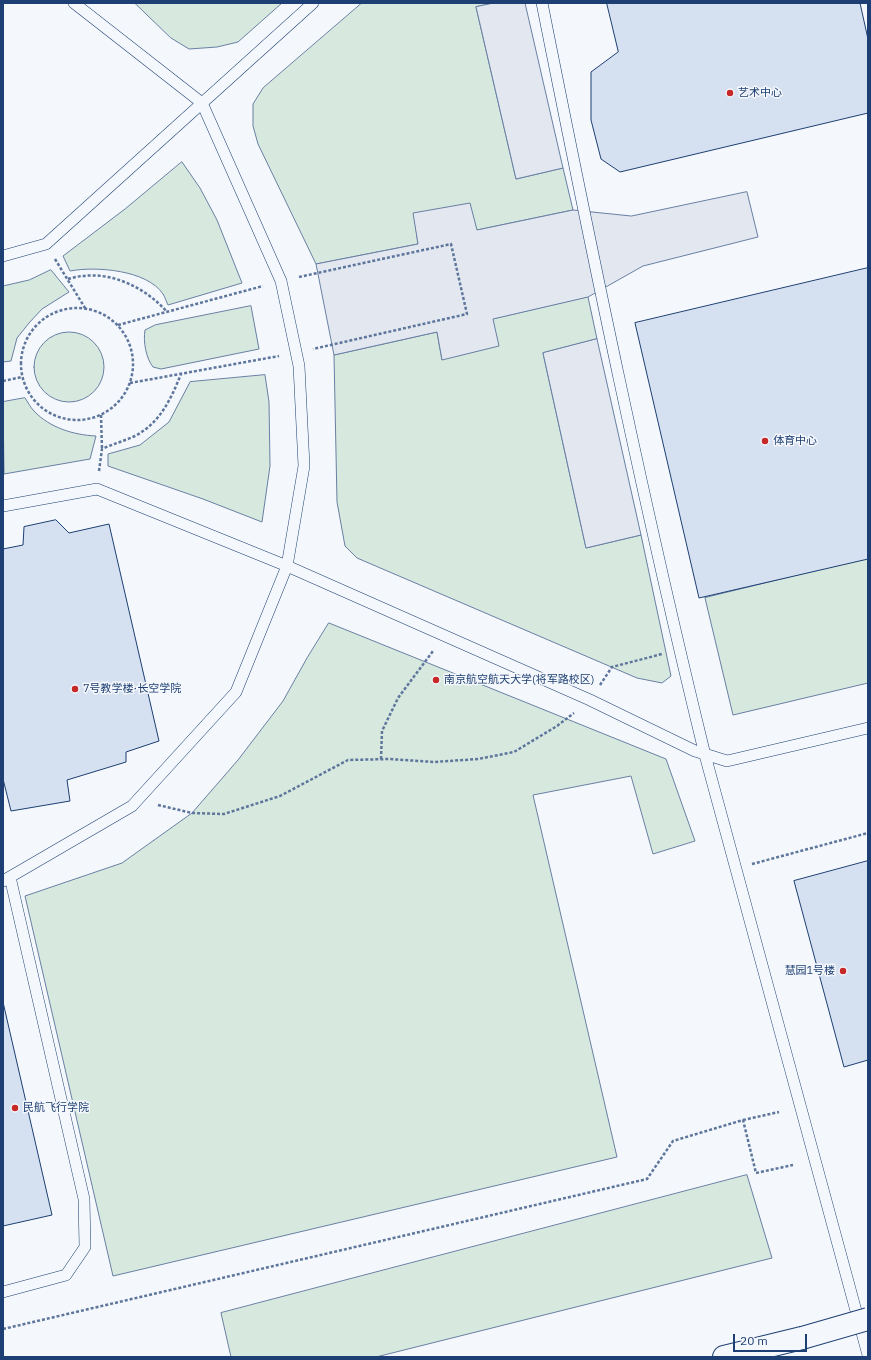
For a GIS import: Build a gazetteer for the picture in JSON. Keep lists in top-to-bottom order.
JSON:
{
  "places": [
    "艺术中心",
    "体育中心",
    "南京航空航天大学(将军路校区)",
    "7号教学楼·长空学院",
    "慧园1号楼",
    "民航飞行学院"
  ],
  "scale_bar": "20 m"
}
